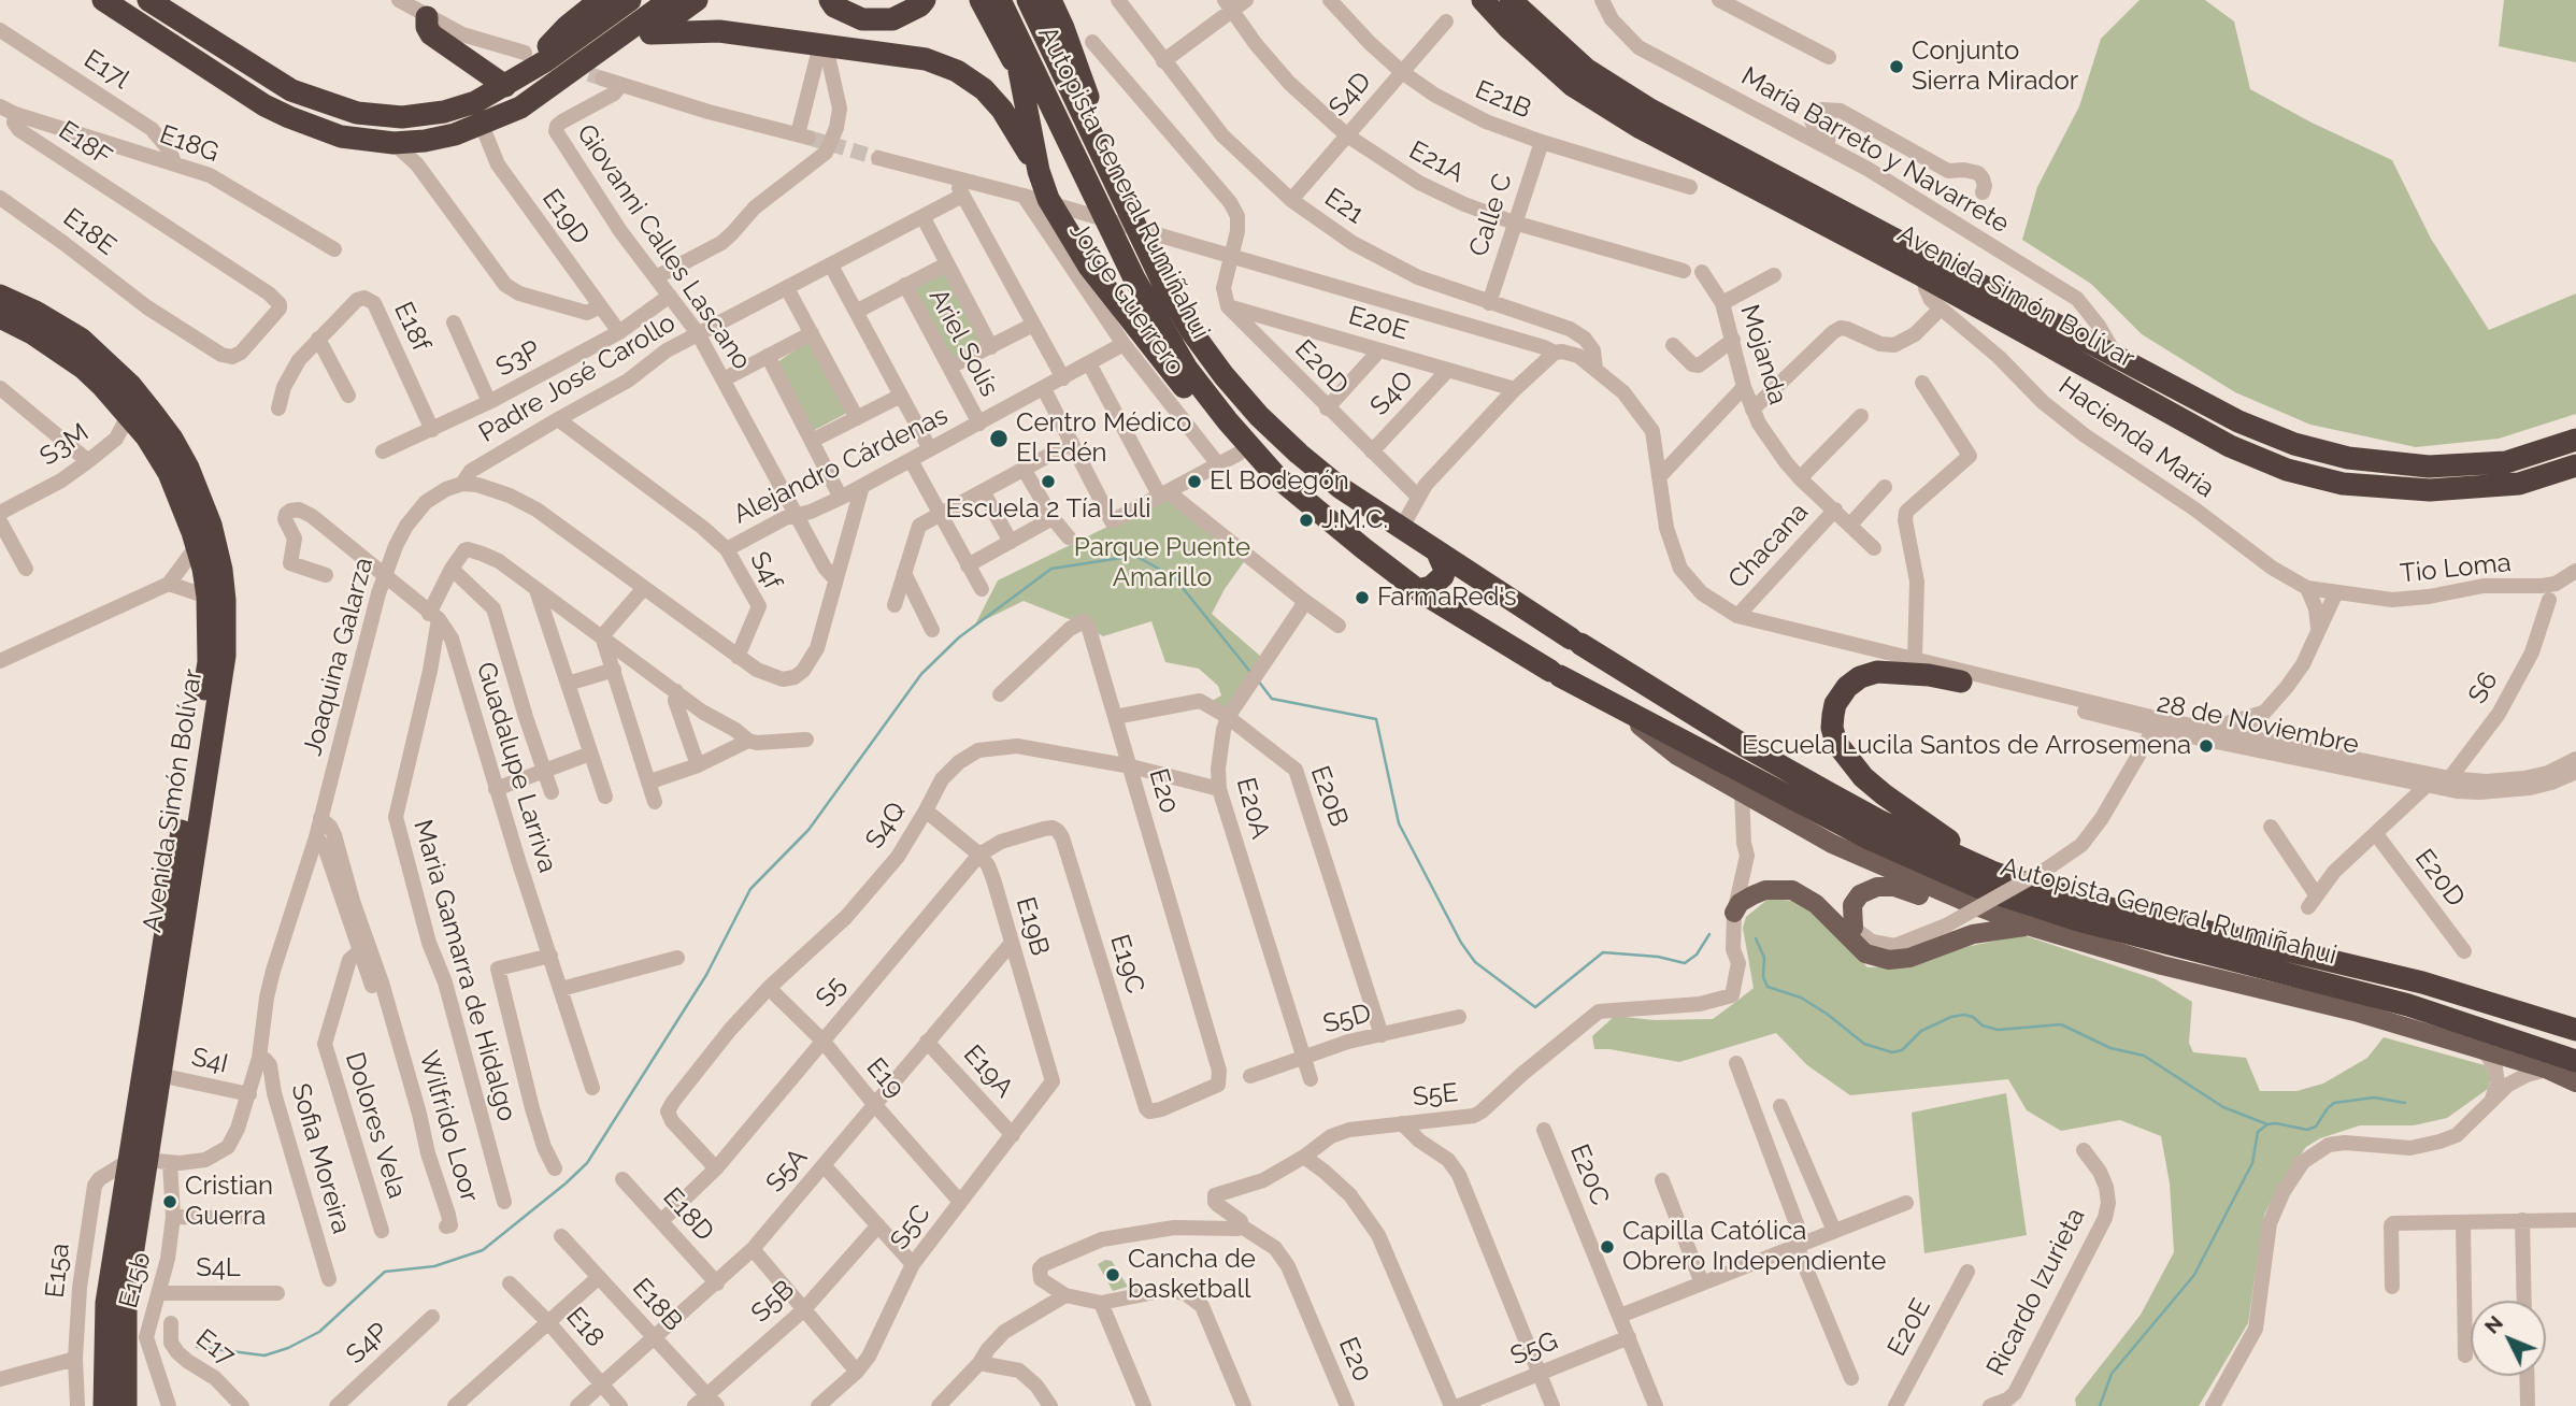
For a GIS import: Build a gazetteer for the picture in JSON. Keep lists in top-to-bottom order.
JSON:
{
  "streets": {
    "highway": ["Autopista General Rumiñahui", "Avenida Simón Bolívar"],
    "street": [
      "E17l",
      "S4D",
      "E21B",
      "E18F",
      "E18G",
      "María Barreto y Navarrete",
      "E21A",
      "E21",
      "Calle C",
      "E19D",
      "E18E",
      "Giovanni Calles Lascano",
      "Jorge Guerrero",
      "E20E",
      "E18f",
      "Ariel Solís",
      "Mojanda",
      "S3P",
      "E20D",
      "Padre José Carollo",
      "S4O",
      "Hacienda Maria",
      "S3M",
      "Alejandro Cárdenas",
      "Chacana",
      "Tio Loma",
      "S4f",
      "Joaquina Galarza",
      "S6",
      "28 de Noviembre",
      "Guadalupe Larriva",
      "E20",
      "E20B",
      "E20A",
      "S4Q",
      "E19B",
      "E19C",
      "Maria Gamarra de Hidalgo",
      "S5",
      "S5D",
      "S4I",
      "E19A",
      "E19",
      "S5E",
      "Dolores Vela",
      "Wilfrido Loor",
      "Sofia Moreira",
      "S5A",
      "E20C",
      "E18D",
      "S5C",
      "S4L",
      "E15a",
      "E15b",
      "Ricardo Izurieta",
      "S5B",
      "E18B",
      "E18",
      "S4P",
      "E17",
      "S5G"
    ]
  },
  "crossings": [
    ["E17l", "E18G"],
    ["S4D", "E21B"],
    ["S4D", "E21A"],
    ["S4D", "E21"],
    ["E21B", "Calle C"],
    ["E18F", "E18G"],
    ["E18F", "E18E"],
    ["María Barreto y Navarrete", "Avenida Simón Bolívar"],
    ["E21A", "Calle C"],
    ["E21", "Calle C"],
    ["E19D", "S3P"],
    ["Giovanni Calles Lascano", "S3P"],
    ["Giovanni Calles Lascano", "Padre José Carollo"],
    ["Giovanni Calles Lascano", "Alejandro Cárdenas"],
    ["Avenida Simón Bolívar", "Hacienda Maria"],
    ["Avenida Simón Bolívar", "S3M"],
    ["Avenida Simón Bolívar", "Joaquina Galarza"],
    ["Avenida Simón Bolívar", "S4I"],
    ["Avenida Simón Bolívar", "E15a"],
    ["Jorge Guerrero", "Alejandro Cárdenas"],
    ["E20E", "E20D"],
    ["E20E", "S4O"],
    ["E18f", "S3P"],
    ["Ariel Solís", "Alejandro Cárdenas"],
    ["Mojanda", "Chacana"],
    ["E20D", "S4O"],
    ["E20D", "S6"],
    ["Padre José Carollo", "Alejandro Cárdenas"],
    ["Padre José Carollo", "Joaquina Galarza"],
    ["Hacienda Maria", "Tio Loma"],
    ["Alejandro Cárdenas", "S4f"],
    ["Joaquina Galarza", "Guadalupe Larriva"],
    ["Joaquina Galarza", "S4I"],
    ["Joaquina Galarza", "Wilfrido Loor"],
    ["Joaquina Galarza", "Sofia Moreira"],
    ["Joaquina Galarza", "E15a"],
    ["Joaquina Galarza", "E15b"],
    ["S6", "28 de Noviembre"],
    ["Guadalupe Larriva", "Maria Gamarra de Hidalgo"],
    ["E20", "E20B"],
    ["E20", "S4Q"],
    ["E20", "E19C"],
    ["E20", "S5E"],
    ["E20B", "E20A"],
    ["E20B", "S5D"],
    ["E20A", "S4Q"],
    ["E20A", "S5D"],
    ["S4Q", "E19B"],
    ["S4Q", "S5"],
    ["S4Q", "E19"],
    ["E19B", "S5"],
    ["E19B", "S5A"],
    ["E19B", "S5C"],
    ["E19C", "S5"],
    ["S5", "E19"],
    ["S5", "E18D"],
    ["E19A", "S5A"],
    ["E19A", "S5C"],
    ["E19", "S5A"],
    ["E19", "S5C"],
    ["Dolores Vela", "Wilfrido Loor"],
    ["S5A", "E18D"],
    ["S5A", "E18B"],
    ["S5A", "E18"],
    ["E20C", "S5G"],
    ["S4L", "E15b"],
    ["S5B", "E18B"]
  ],
  "parks": ["Parque Puente Amarillo"],
  "places": [
    "Conjunto Sierra Mirador",
    "Centro Médico El Edén",
    "Escuela 2 Tía Luli",
    "El Bodegón",
    "J.M.C.",
    "FarmaRed's",
    "Escuela Lucila Santos de Arrosemena",
    "Cristian Guerra",
    "Capilla Católica Obrero Independiente",
    "Cancha de basketball"
  ],
  "north": "top left"
}
